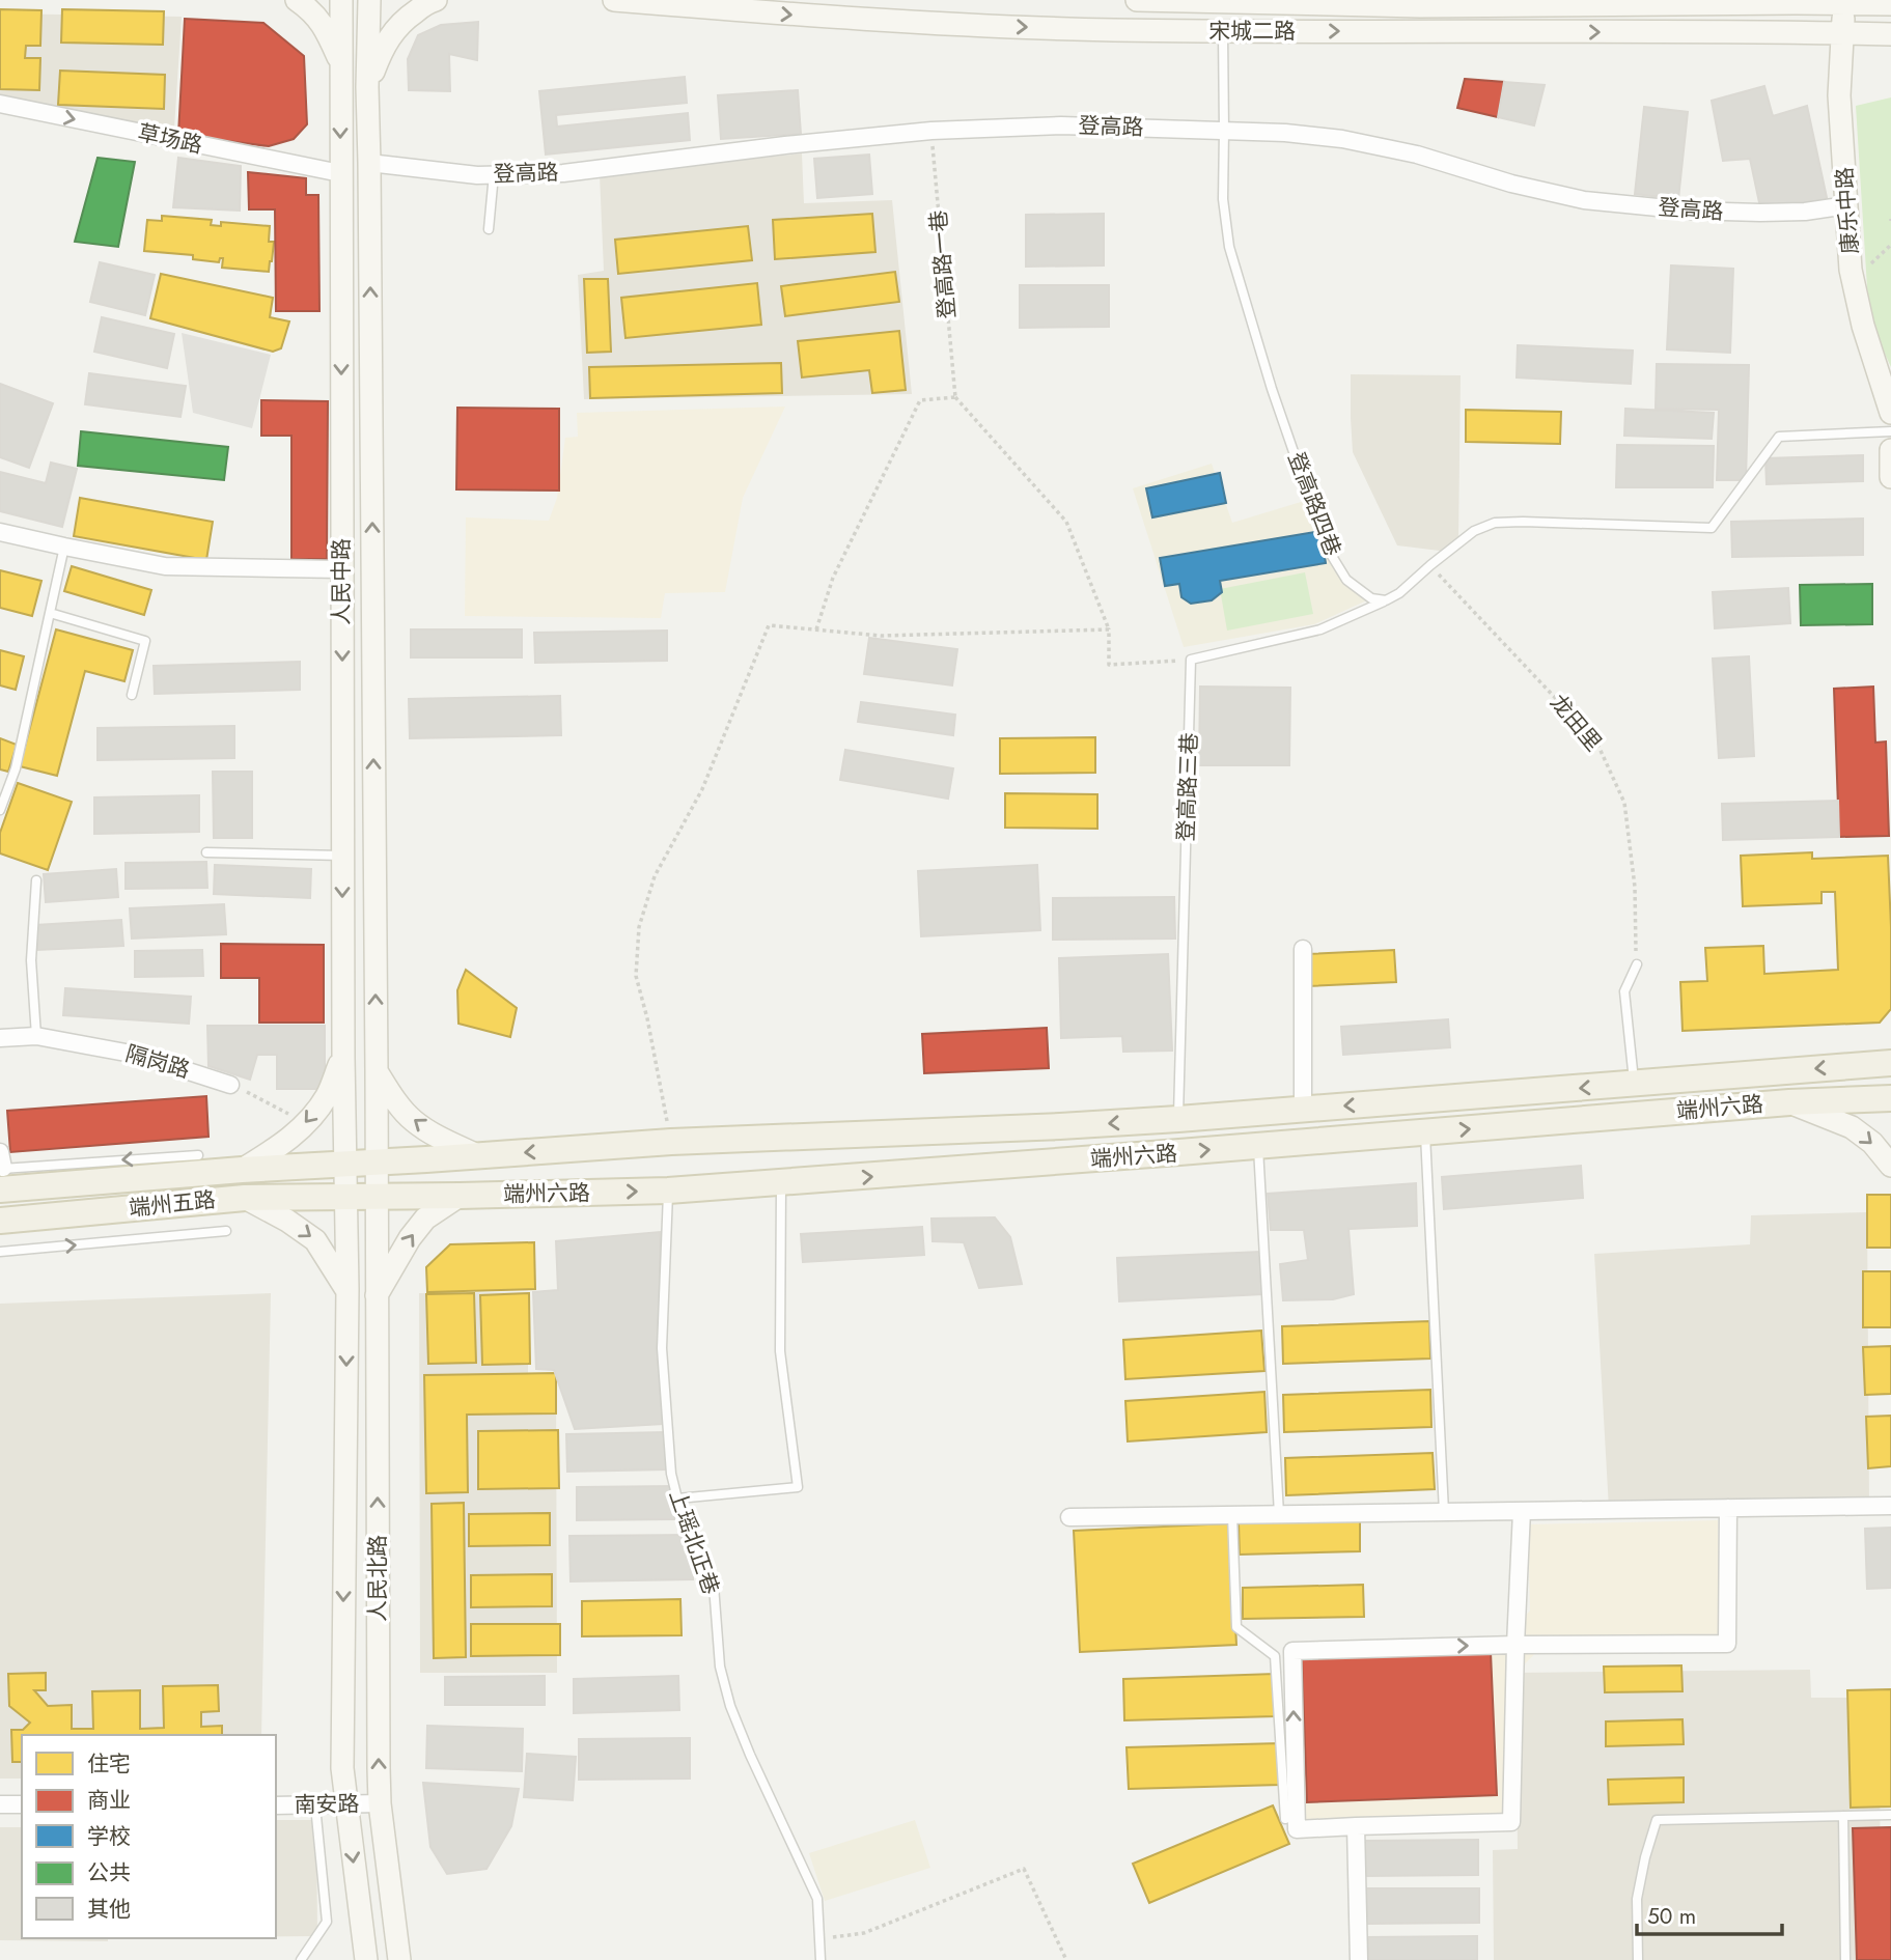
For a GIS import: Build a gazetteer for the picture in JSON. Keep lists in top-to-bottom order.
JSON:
{
  "streets": {
    "main road": [
      "宋城二路",
      "康乐中路",
      "人民中路",
      "端州六路",
      "端州五路",
      "人民北路"
    ],
    "street": [
      "登高路",
      "草场路",
      "隔岗路",
      "南安路"
    ],
    "lane": ["登高路四巷", "登高路三巷", "上瑶北正巷"],
    "path": ["登高路一巷", "龙田里"]
  },
  "crossings": [
    ["宋城二路", "康乐中路"],
    ["宋城二路", "登高路四巷"],
    ["登高路", "康乐中路"],
    ["登高路", "登高路一巷"],
    ["登高路", "登高路四巷"],
    ["登高路", "人民中路"],
    ["草场路", "人民中路"],
    ["人民中路", "端州六路"],
    ["人民中路", "端州五路"],
    ["人民中路", "人民北路"],
    ["登高路三巷", "端州六路"],
    ["端州六路", "端州五路"],
    ["端州六路", "上瑶北正巷"],
    ["端州六路", "人民北路"],
    ["端州五路", "人民北路"],
    ["人民北路", "南安路"]
  ],
  "one_way": ["草场路"],
  "legend": [
    "住宅",
    "商业",
    "学校",
    "公共",
    "其他"
  ],
  "scale_bar": "50 m"
}
